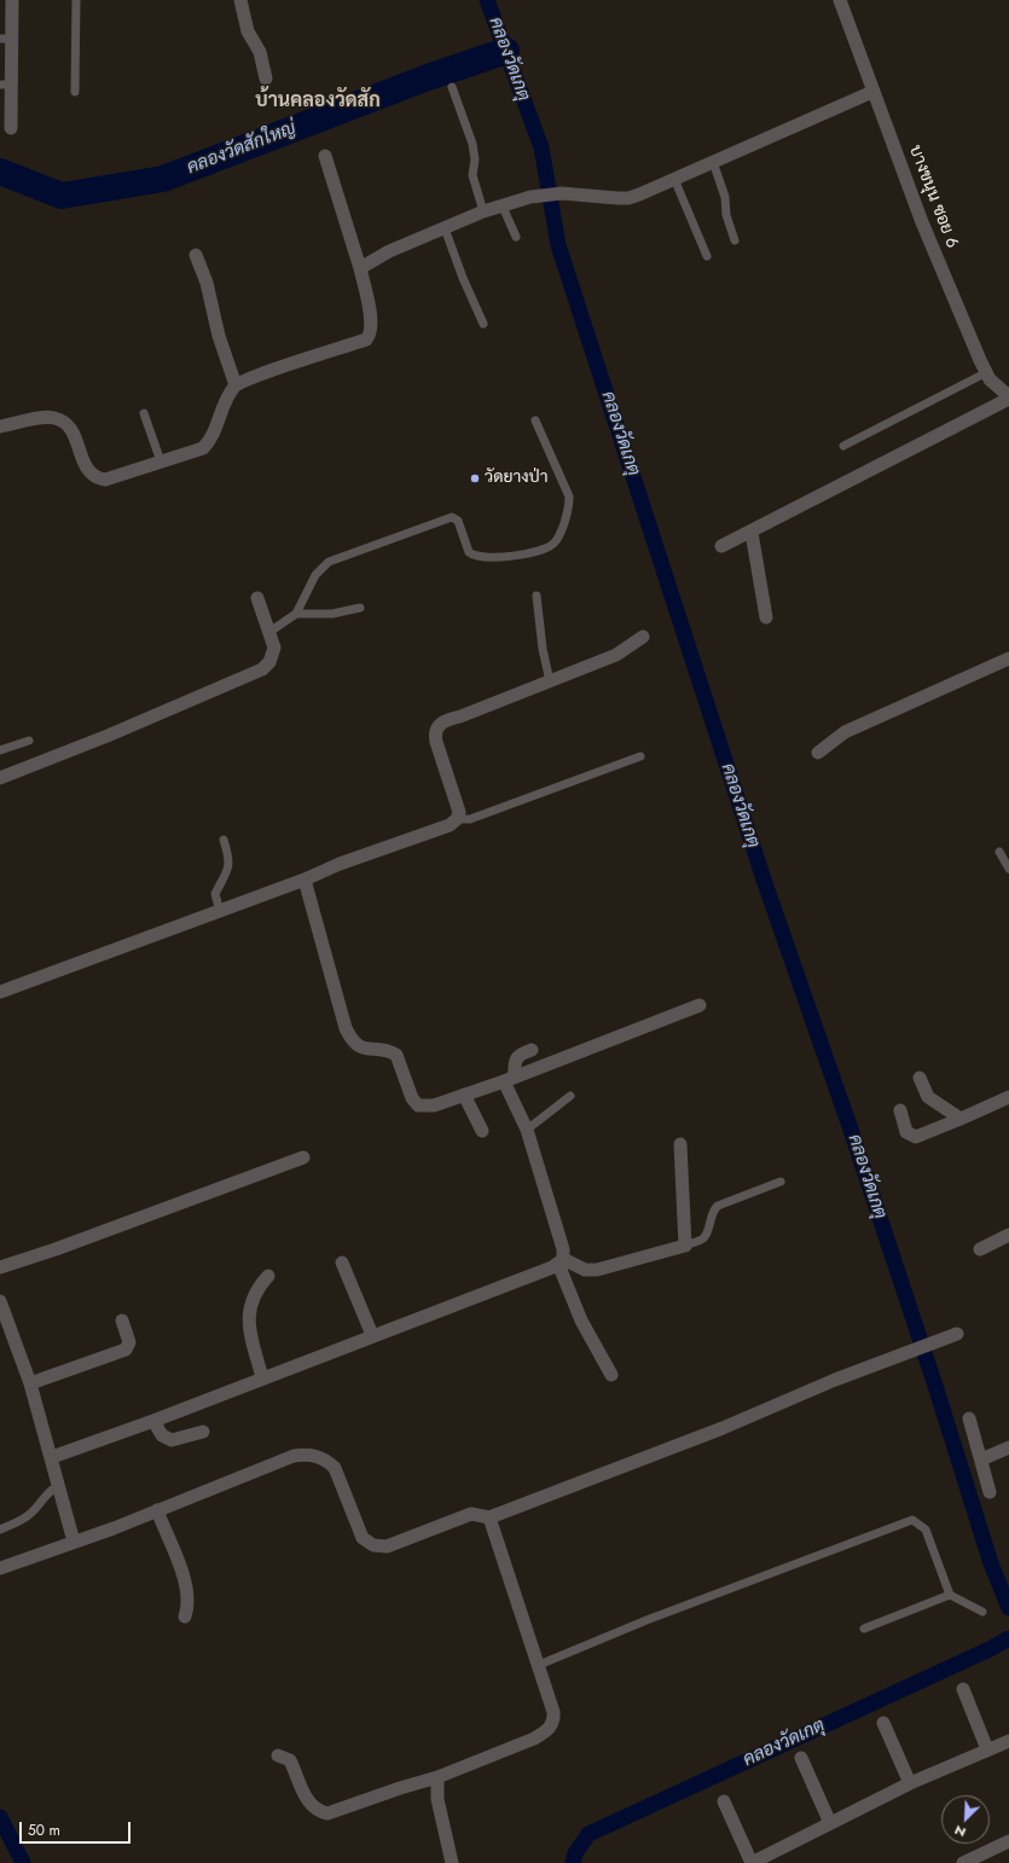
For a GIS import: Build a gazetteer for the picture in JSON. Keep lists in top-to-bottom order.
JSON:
{
  "streets": {
    "street": ["บางขนุน ซอย 6"]
  },
  "districts": ["บ้านคลองวัดสัก"],
  "water": ["คลองวัดเกตุ", "คลองวัดสักใหญ่"],
  "places": ["วัดยางป่า"],
  "scale_bar": "50 m",
  "north": "bottom left"
}
